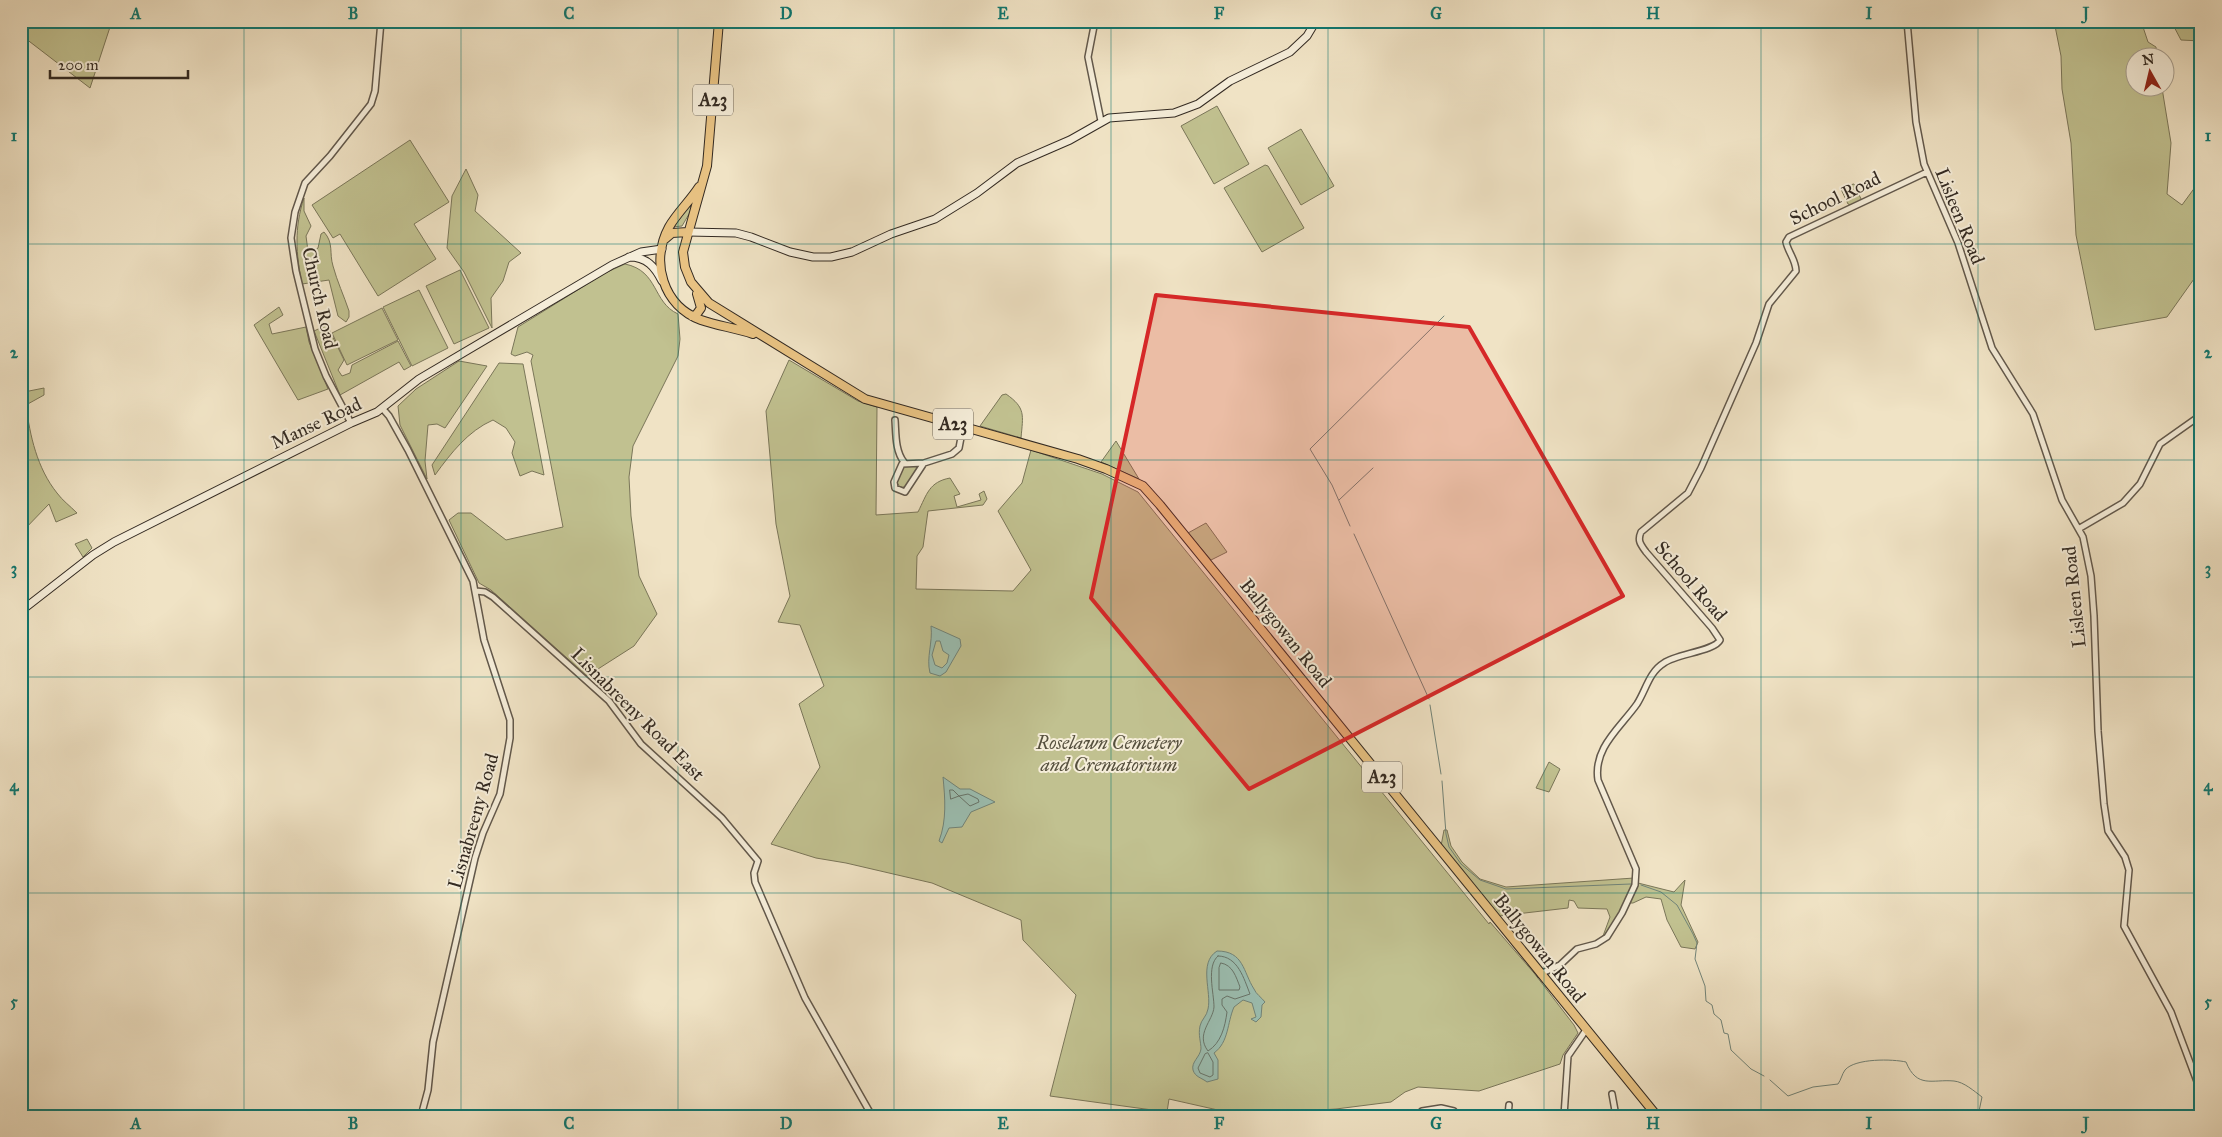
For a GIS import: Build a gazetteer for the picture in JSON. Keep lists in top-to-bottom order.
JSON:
{
  "streets": {
    "main road": ["A23", "Ballygowan Road"],
    "street": [
      "School Road",
      "Lisleen Road",
      "Church Road",
      "Manse Road",
      "Lisnabreeny Road East",
      "Lisnabreeny Road"
    ]
  },
  "crossings": [
    ["A23", "Ballygowan Road"],
    ["School Road", "Lisleen Road"],
    ["School Road", "Ballygowan Road"],
    ["Church Road", "Manse Road"],
    ["Manse Road", "Ballygowan Road"],
    ["Manse Road", "Lisnabreeny Road"],
    ["Lisnabreeny Road East", "Lisnabreeny Road"]
  ],
  "parks": ["Roselawn Cemetery and Crematorium"],
  "scale_bar": "200 m",
  "north": "top",
  "grid": {
    "columns": [
      "A",
      "B",
      "C",
      "D",
      "E",
      "F",
      "G",
      "H",
      "I",
      "J"
    ],
    "rows": [
      "1",
      "2",
      "3",
      "4",
      "5"
    ]
  }
}
